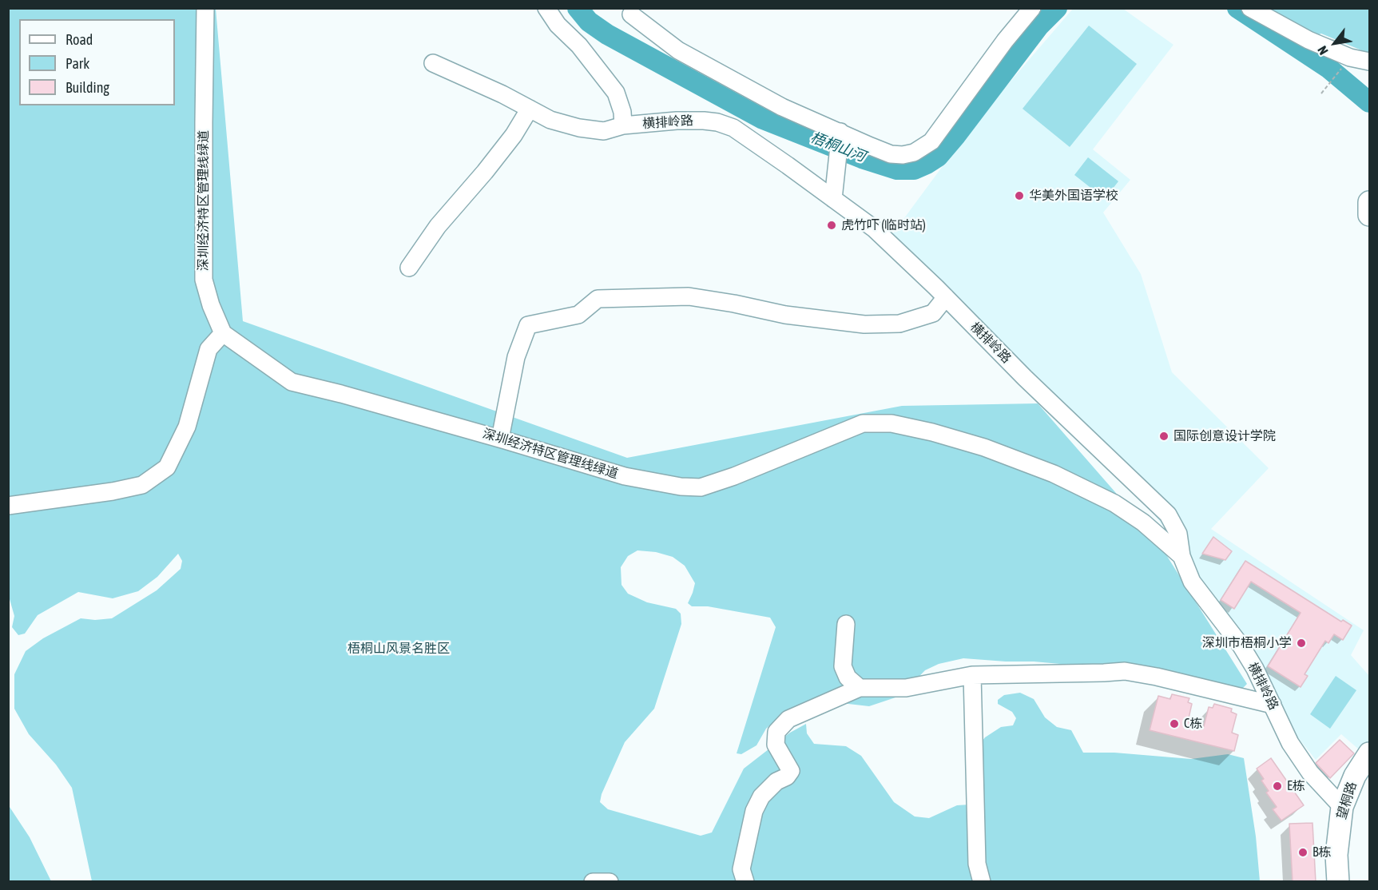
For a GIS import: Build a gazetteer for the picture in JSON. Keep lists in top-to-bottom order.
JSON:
{
  "streets": {
    "main road": ["望桐路"],
    "street": ["横排岭路", "深圳经济特区管理线绿道"]
  },
  "crossings": [
    ["横排岭路", "深圳经济特区管理线绿道"],
    ["横排岭路", "望桐路"]
  ],
  "water": ["梧桐山河"],
  "parks": ["梧桐山风景名胜区"],
  "places": [
    "华美外国语学校",
    "虎竹吓 (临时站)",
    "国际创意设计学院",
    "深圳市梧桐小学",
    "C栋",
    "E栋",
    "B栋"
  ],
  "legend": ["Road", "Park", "Building"],
  "north": "bottom left"
}
